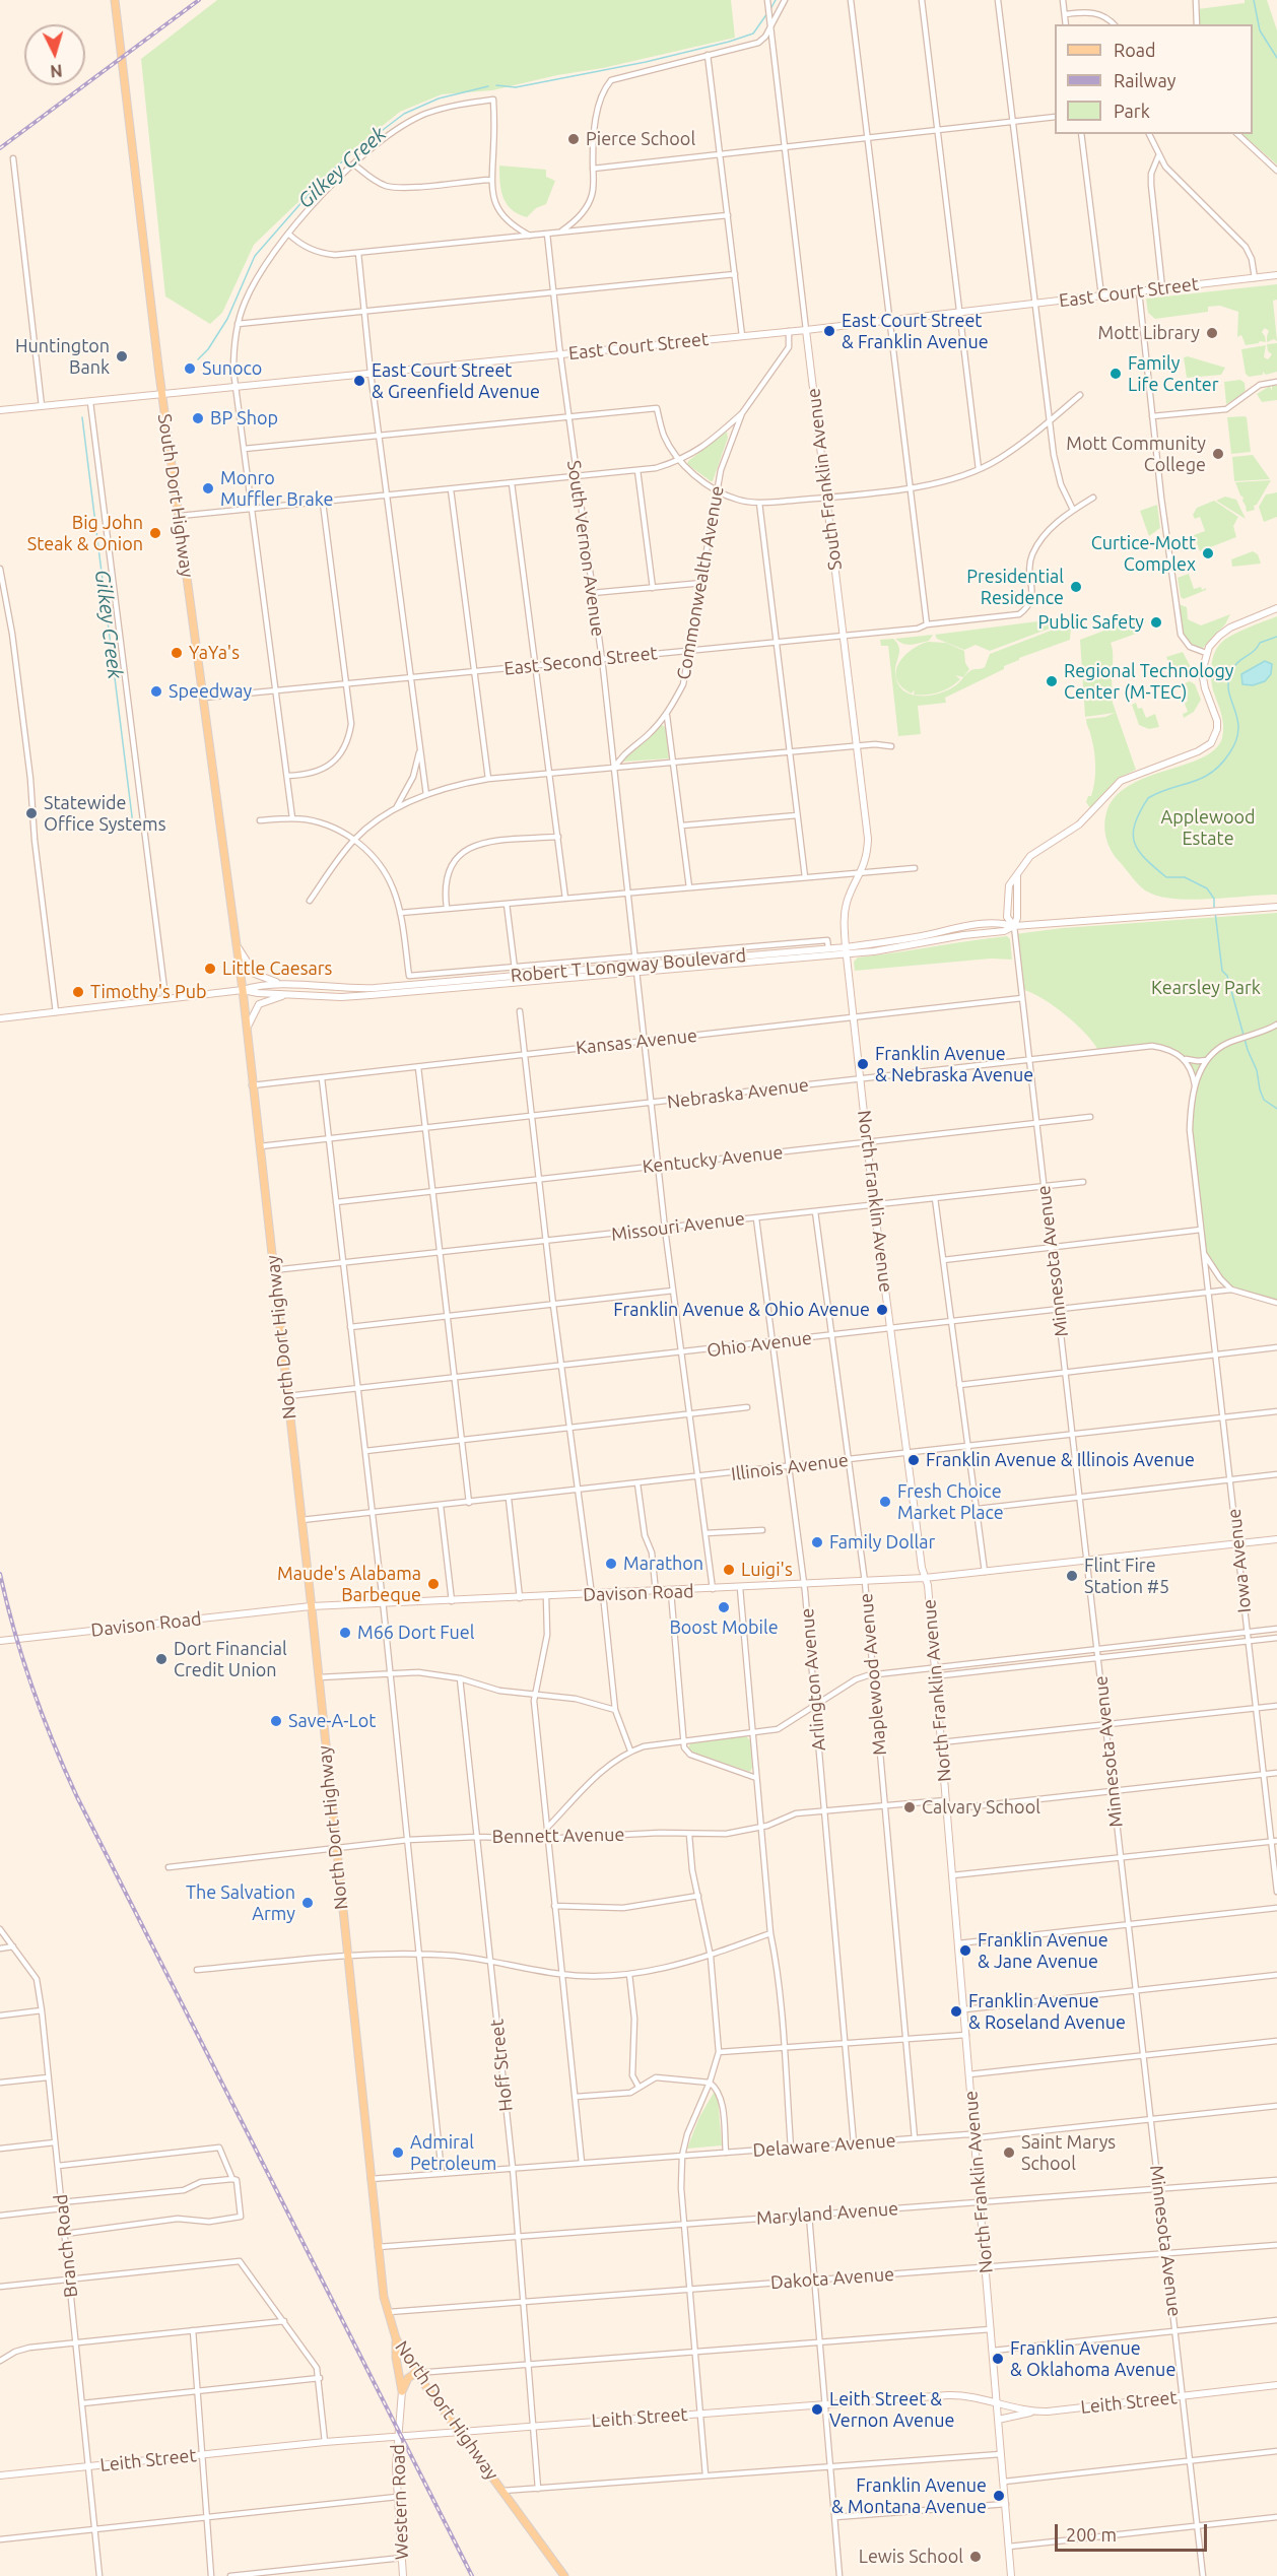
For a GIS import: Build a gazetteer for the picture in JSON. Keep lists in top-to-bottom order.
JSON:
{
  "streets": {
    "main road": ["South Dort Highway", "North Dort Highway"],
    "street": [
      "East Court Street",
      "South Franklin Avenue",
      "South Vernon Avenue",
      "Commonwealth Avenue",
      "East Second Street",
      "Robert T Longway Boulevard",
      "Kansas Avenue",
      "Nebraska Avenue",
      "Kentucky Avenue",
      "North Franklin Avenue",
      "Missouri Avenue",
      "Minnesota Avenue",
      "Ohio Avenue",
      "Illinois Avenue",
      "Iowa Avenue",
      "Davison Road",
      "Maplewood Avenue",
      "Arlington Avenue",
      "Bennett Avenue",
      "Hoff Street",
      "Delaware Avenue",
      "Maryland Avenue",
      "Branch Road",
      "Dakota Avenue",
      "Leith Street",
      "Western Road"
    ]
  },
  "crossings": [
    ["East Court Street", "South Franklin Avenue"],
    ["East Court Street", "South Dort Highway"],
    ["East Court Street", "South Vernon Avenue"],
    ["East Court Street", "Commonwealth Avenue"],
    ["South Franklin Avenue", "East Second Street"],
    ["South Franklin Avenue", "Robert T Longway Boulevard"],
    ["South Franklin Avenue", "North Franklin Avenue"],
    ["South Dort Highway", "East Second Street"],
    ["South Dort Highway", "Robert T Longway Boulevard"],
    ["South Dort Highway", "North Dort Highway"],
    ["South Vernon Avenue", "Commonwealth Avenue"],
    ["South Vernon Avenue", "East Second Street"],
    ["South Vernon Avenue", "Robert T Longway Boulevard"],
    ["South Vernon Avenue", "Kansas Avenue"],
    ["South Vernon Avenue", "Nebraska Avenue"],
    ["South Vernon Avenue", "Kentucky Avenue"],
    ["South Vernon Avenue", "Missouri Avenue"],
    ["South Vernon Avenue", "Ohio Avenue"],
    ["South Vernon Avenue", "Illinois Avenue"],
    ["South Vernon Avenue", "Davison Road"],
    ["Commonwealth Avenue", "East Second Street"],
    ["Robert T Longway Boulevard", "North Franklin Avenue"],
    ["Robert T Longway Boulevard", "Minnesota Avenue"],
    ["Robert T Longway Boulevard", "North Dort Highway"],
    ["Kansas Avenue", "North Franklin Avenue"],
    ["Kansas Avenue", "Minnesota Avenue"],
    ["Kansas Avenue", "North Dort Highway"],
    ["Nebraska Avenue", "North Franklin Avenue"],
    ["Nebraska Avenue", "Minnesota Avenue"],
    ["Nebraska Avenue", "North Dort Highway"],
    ["Kentucky Avenue", "North Franklin Avenue"],
    ["Kentucky Avenue", "Minnesota Avenue"],
    ["North Franklin Avenue", "Missouri Avenue"],
    ["North Franklin Avenue", "Ohio Avenue"],
    ["North Franklin Avenue", "Illinois Avenue"],
    ["North Franklin Avenue", "Davison Road"],
    ["North Franklin Avenue", "Bennett Avenue"],
    ["North Franklin Avenue", "Delaware Avenue"],
    ["North Franklin Avenue", "Maryland Avenue"],
    ["North Franklin Avenue", "Dakota Avenue"],
    ["North Franklin Avenue", "Leith Street"],
    ["Missouri Avenue", "Minnesota Avenue"],
    ["Missouri Avenue", "North Dort Highway"],
    ["Missouri Avenue", "Maplewood Avenue"],
    ["Missouri Avenue", "Arlington Avenue"],
    ["Minnesota Avenue", "Ohio Avenue"],
    ["Minnesota Avenue", "Illinois Avenue"],
    ["Minnesota Avenue", "Davison Road"],
    ["Minnesota Avenue", "Delaware Avenue"],
    ["Minnesota Avenue", "Maryland Avenue"],
    ["Minnesota Avenue", "Dakota Avenue"],
    ["Minnesota Avenue", "Leith Street"],
    ["North Dort Highway", "Ohio Avenue"],
    ["North Dort Highway", "Illinois Avenue"],
    ["North Dort Highway", "Davison Road"],
    ["North Dort Highway", "Bennett Avenue"],
    ["North Dort Highway", "Delaware Avenue"],
    ["North Dort Highway", "Maryland Avenue"],
    ["North Dort Highway", "Dakota Avenue"],
    ["North Dort Highway", "Leith Street"],
    ["Ohio Avenue", "Iowa Avenue"],
    ["Ohio Avenue", "Maplewood Avenue"],
    ["Ohio Avenue", "Arlington Avenue"],
    ["Illinois Avenue", "Iowa Avenue"],
    ["Illinois Avenue", "Maplewood Avenue"],
    ["Illinois Avenue", "Arlington Avenue"],
    ["Iowa Avenue", "Davison Road"],
    ["Davison Road", "Maplewood Avenue"],
    ["Davison Road", "Arlington Avenue"],
    ["Maplewood Avenue", "Bennett Avenue"],
    ["Maplewood Avenue", "Delaware Avenue"],
    ["Arlington Avenue", "Bennett Avenue"],
    ["Arlington Avenue", "Delaware Avenue"],
    ["Bennett Avenue", "Hoff Street"],
    ["Hoff Street", "Delaware Avenue"],
    ["Hoff Street", "Maryland Avenue"],
    ["Hoff Street", "Dakota Avenue"],
    ["Hoff Street", "Leith Street"],
    ["Branch Road", "Leith Street"],
    ["Leith Street", "Western Road"]
  ],
  "water": ["Gilkey Creek"],
  "parks": ["Applewood Estate", "Kearsley Park"],
  "places": [
    "Pierce School",
    "East Court Street & Franklin Avenue",
    "Mott Library",
    "Huntington Bank",
    "Sunoco",
    "Family Life Center",
    "East Court Street & Greenfield Avenue",
    "BP Shop",
    "Mott Community College",
    "Monro Muffler Brake",
    "Big John Steak & Onion",
    "Curtice-Mott Complex",
    "Presidential Residence",
    "Public Safety",
    "YaYa's",
    "Regional Technology Center (M-TEC)",
    "Speedway",
    "Statewide Office Systems",
    "Little Caesars",
    "Timothy's Pub",
    "Franklin Avenue & Nebraska Avenue",
    "Franklin Avenue & Ohio Avenue",
    "Franklin Avenue & Illinois Avenue",
    "Fresh Choice Market Place",
    "Family Dollar",
    "Marathon",
    "Luigi's",
    "Flint Fire Station #5",
    "Maude's Alabama Barbeque",
    "Boost Mobile",
    "M66 Dort Fuel",
    "Dort Financial Credit Union",
    "Save-A-Lot",
    "Calvary School",
    "The Salvation Army",
    "Franklin Avenue & Jane Avenue",
    "Franklin Avenue & Roseland Avenue",
    "Admiral Petroleum",
    "Saint Marys School",
    "Franklin Avenue & Oklahoma Avenue",
    "Leith Street & Vernon Avenue",
    "Franklin Avenue & Montana Avenue",
    "Lewis School"
  ],
  "legend": ["Road", "Railway", "Park"],
  "scale_bar": "200 m",
  "north": "bottom"
}
